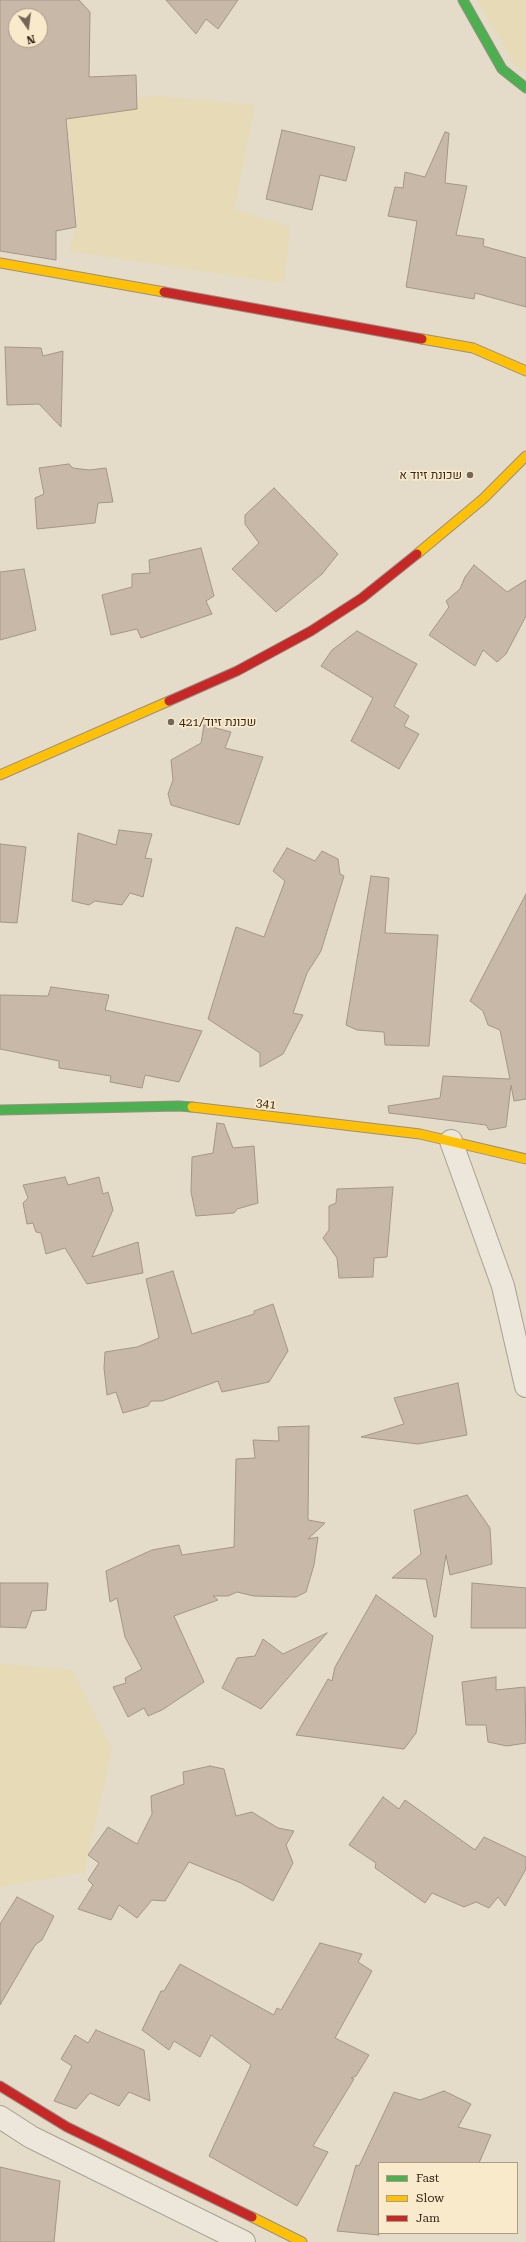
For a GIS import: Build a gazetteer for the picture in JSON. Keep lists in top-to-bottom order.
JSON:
{
  "streets": {
    "street": ["341"]
  },
  "places": ["שכונת זיוד א", "שכונת זיוד/421"],
  "legend": ["Fast", "Slow", "Jam"],
  "north": "bottom"
}
